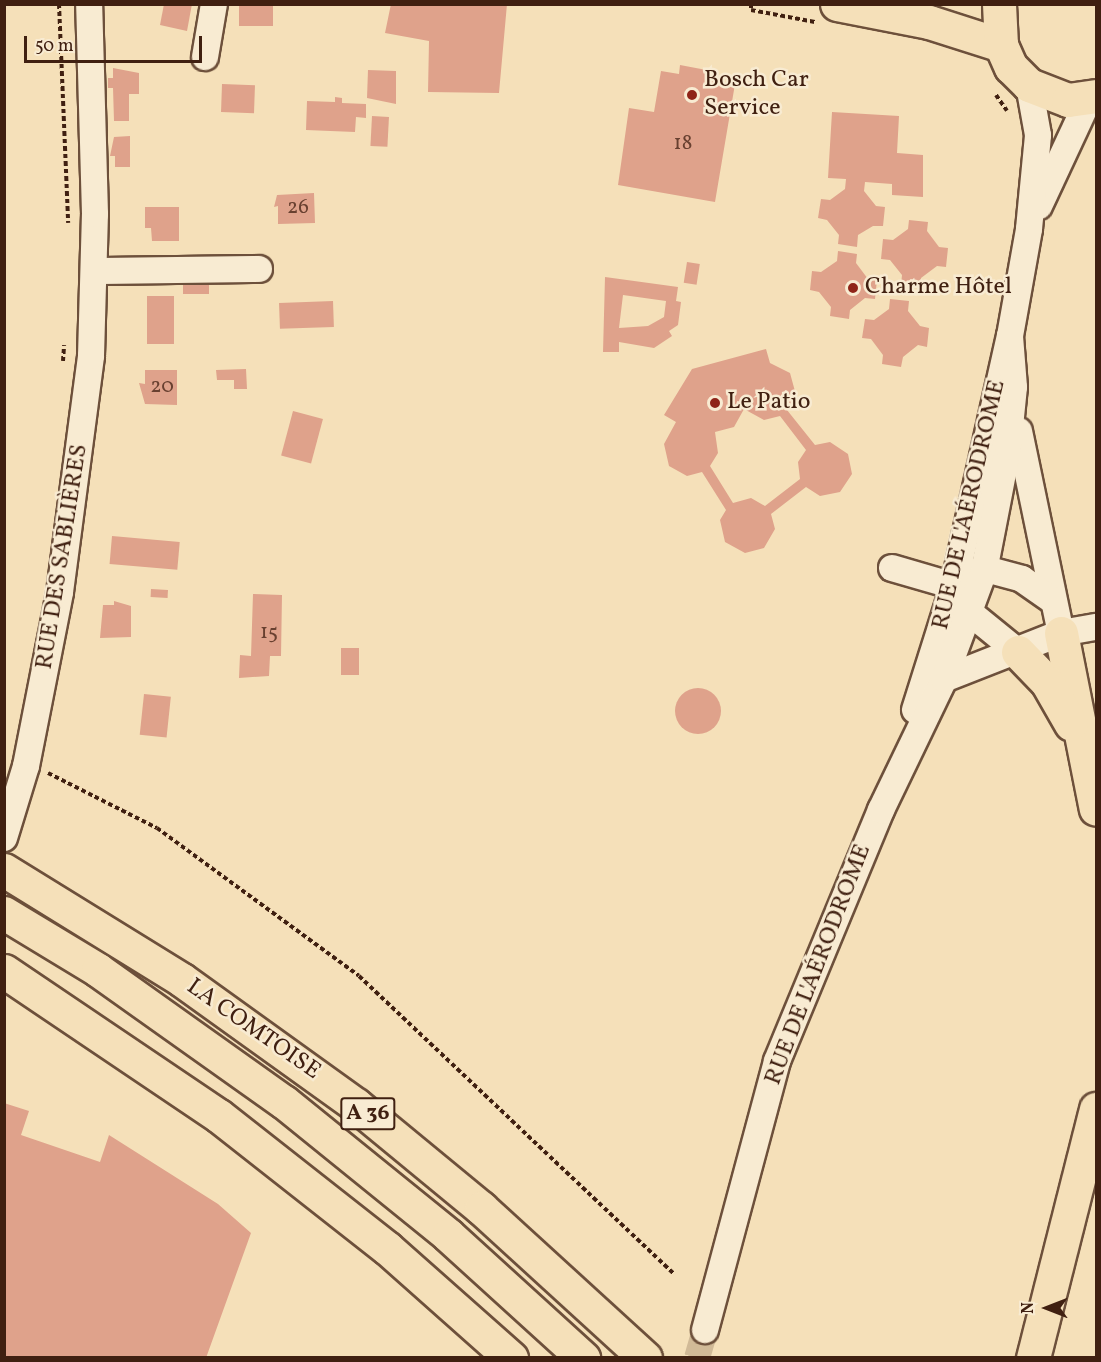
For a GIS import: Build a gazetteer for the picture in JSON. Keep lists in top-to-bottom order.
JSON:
{
  "streets": {
    "main road": ["LA COMTOISE", "A 36"],
    "street": ["RUE DE L'AÉRODROME", "RUE DES SABLIÈRES"]
  },
  "places": ["Bosch Car Service", "Charme Hôtel", "Le Patio"],
  "house_numbers": [
    "18",
    "26",
    "20",
    "15"
  ],
  "scale_bar": "50 m",
  "north": "left"
}
